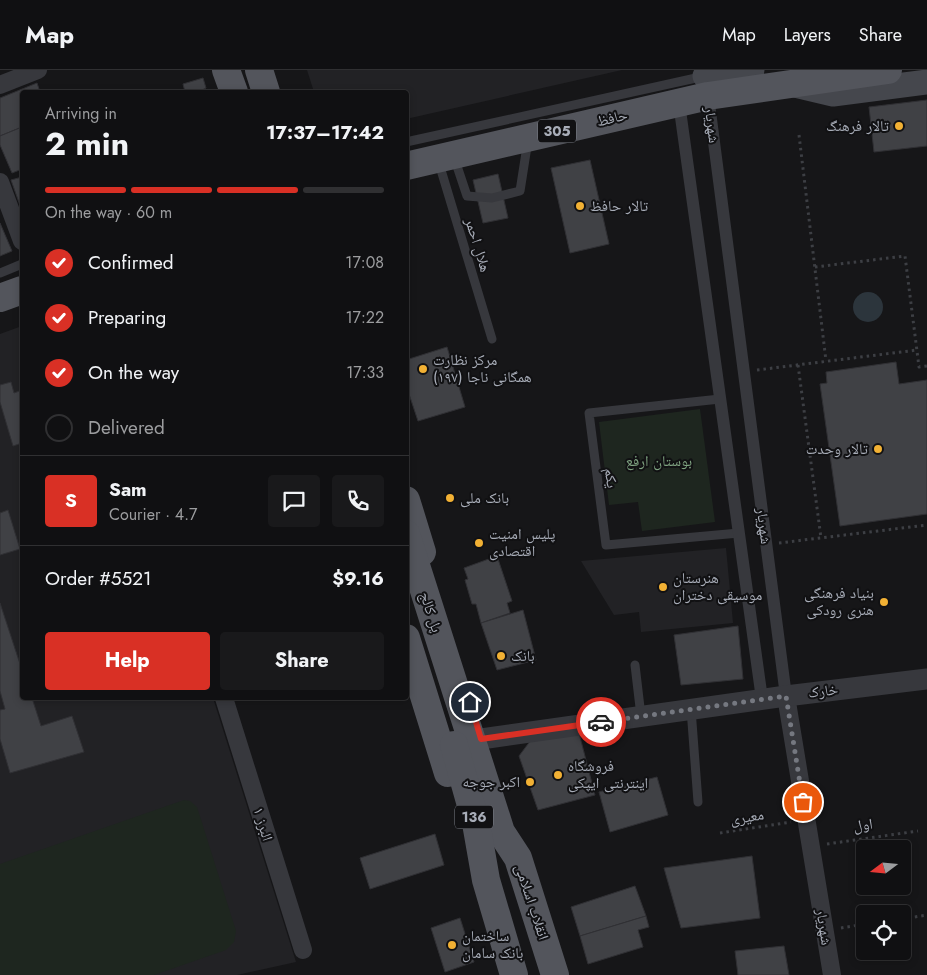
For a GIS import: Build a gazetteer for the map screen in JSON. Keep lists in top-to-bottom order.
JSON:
{
  "streets": {
    "main road": [
      "حافظ",
      "305",
      "پل کالج",
      "136",
      "انقلاب اسلامی"
    ],
    "street": ["شهریار", "خارک", "البرز ۱"],
    "lane": ["هلال احمر", "یکم"],
    "path": ["معیری", "اول"]
  },
  "crossings": [
    ["حافظ", "شهریار"],
    ["حافظ", "هلال احمر"],
    ["شهریار", "یکم"],
    ["شهریار", "خارک"],
    ["شهریار", "معیری"],
    ["شهریار", "اول"],
    ["پل کالج", "136"],
    ["پل کالج", "انقلاب اسلامی"],
    ["136", "انقلاب اسلامی"]
  ],
  "parks": ["بوستان ارفع"],
  "places": [
    "تالار فرهنگ",
    "تالار حافظ",
    "مرکز نظارت همگانی ناجا (۱۹۷)",
    "تالار وحدت",
    "بانک ملی",
    "پلیس امنیت اقتصادی",
    "هنرستان موسیقی دختران",
    "بنیاد فرهنگی هنری رودکی",
    "بانک",
    "فروشگاه اینترنتی ایپکی",
    "اکبر جوجه",
    "ساختمان بانک سامان"
  ],
  "north": "left",
  "page": {
    "header": "Map",
    "nav": ["Map", "Layers", "Share"],
    "heading": ["2 min", "Arriving in", "17:37–17:42"],
    "panel": [
      "Sam",
      "Courier · 4.7",
      "Order #5521",
      "$9.16"
    ],
    "bar": "On the way · 60 m",
    "list": [
      ["Confirmed", "17:08"],
      ["Preparing", "17:22"],
      ["On the way", "17:33"],
      "Delivered"
    ],
    "round": "S",
    "buttons": ["Help", "Share"]
  }
}
